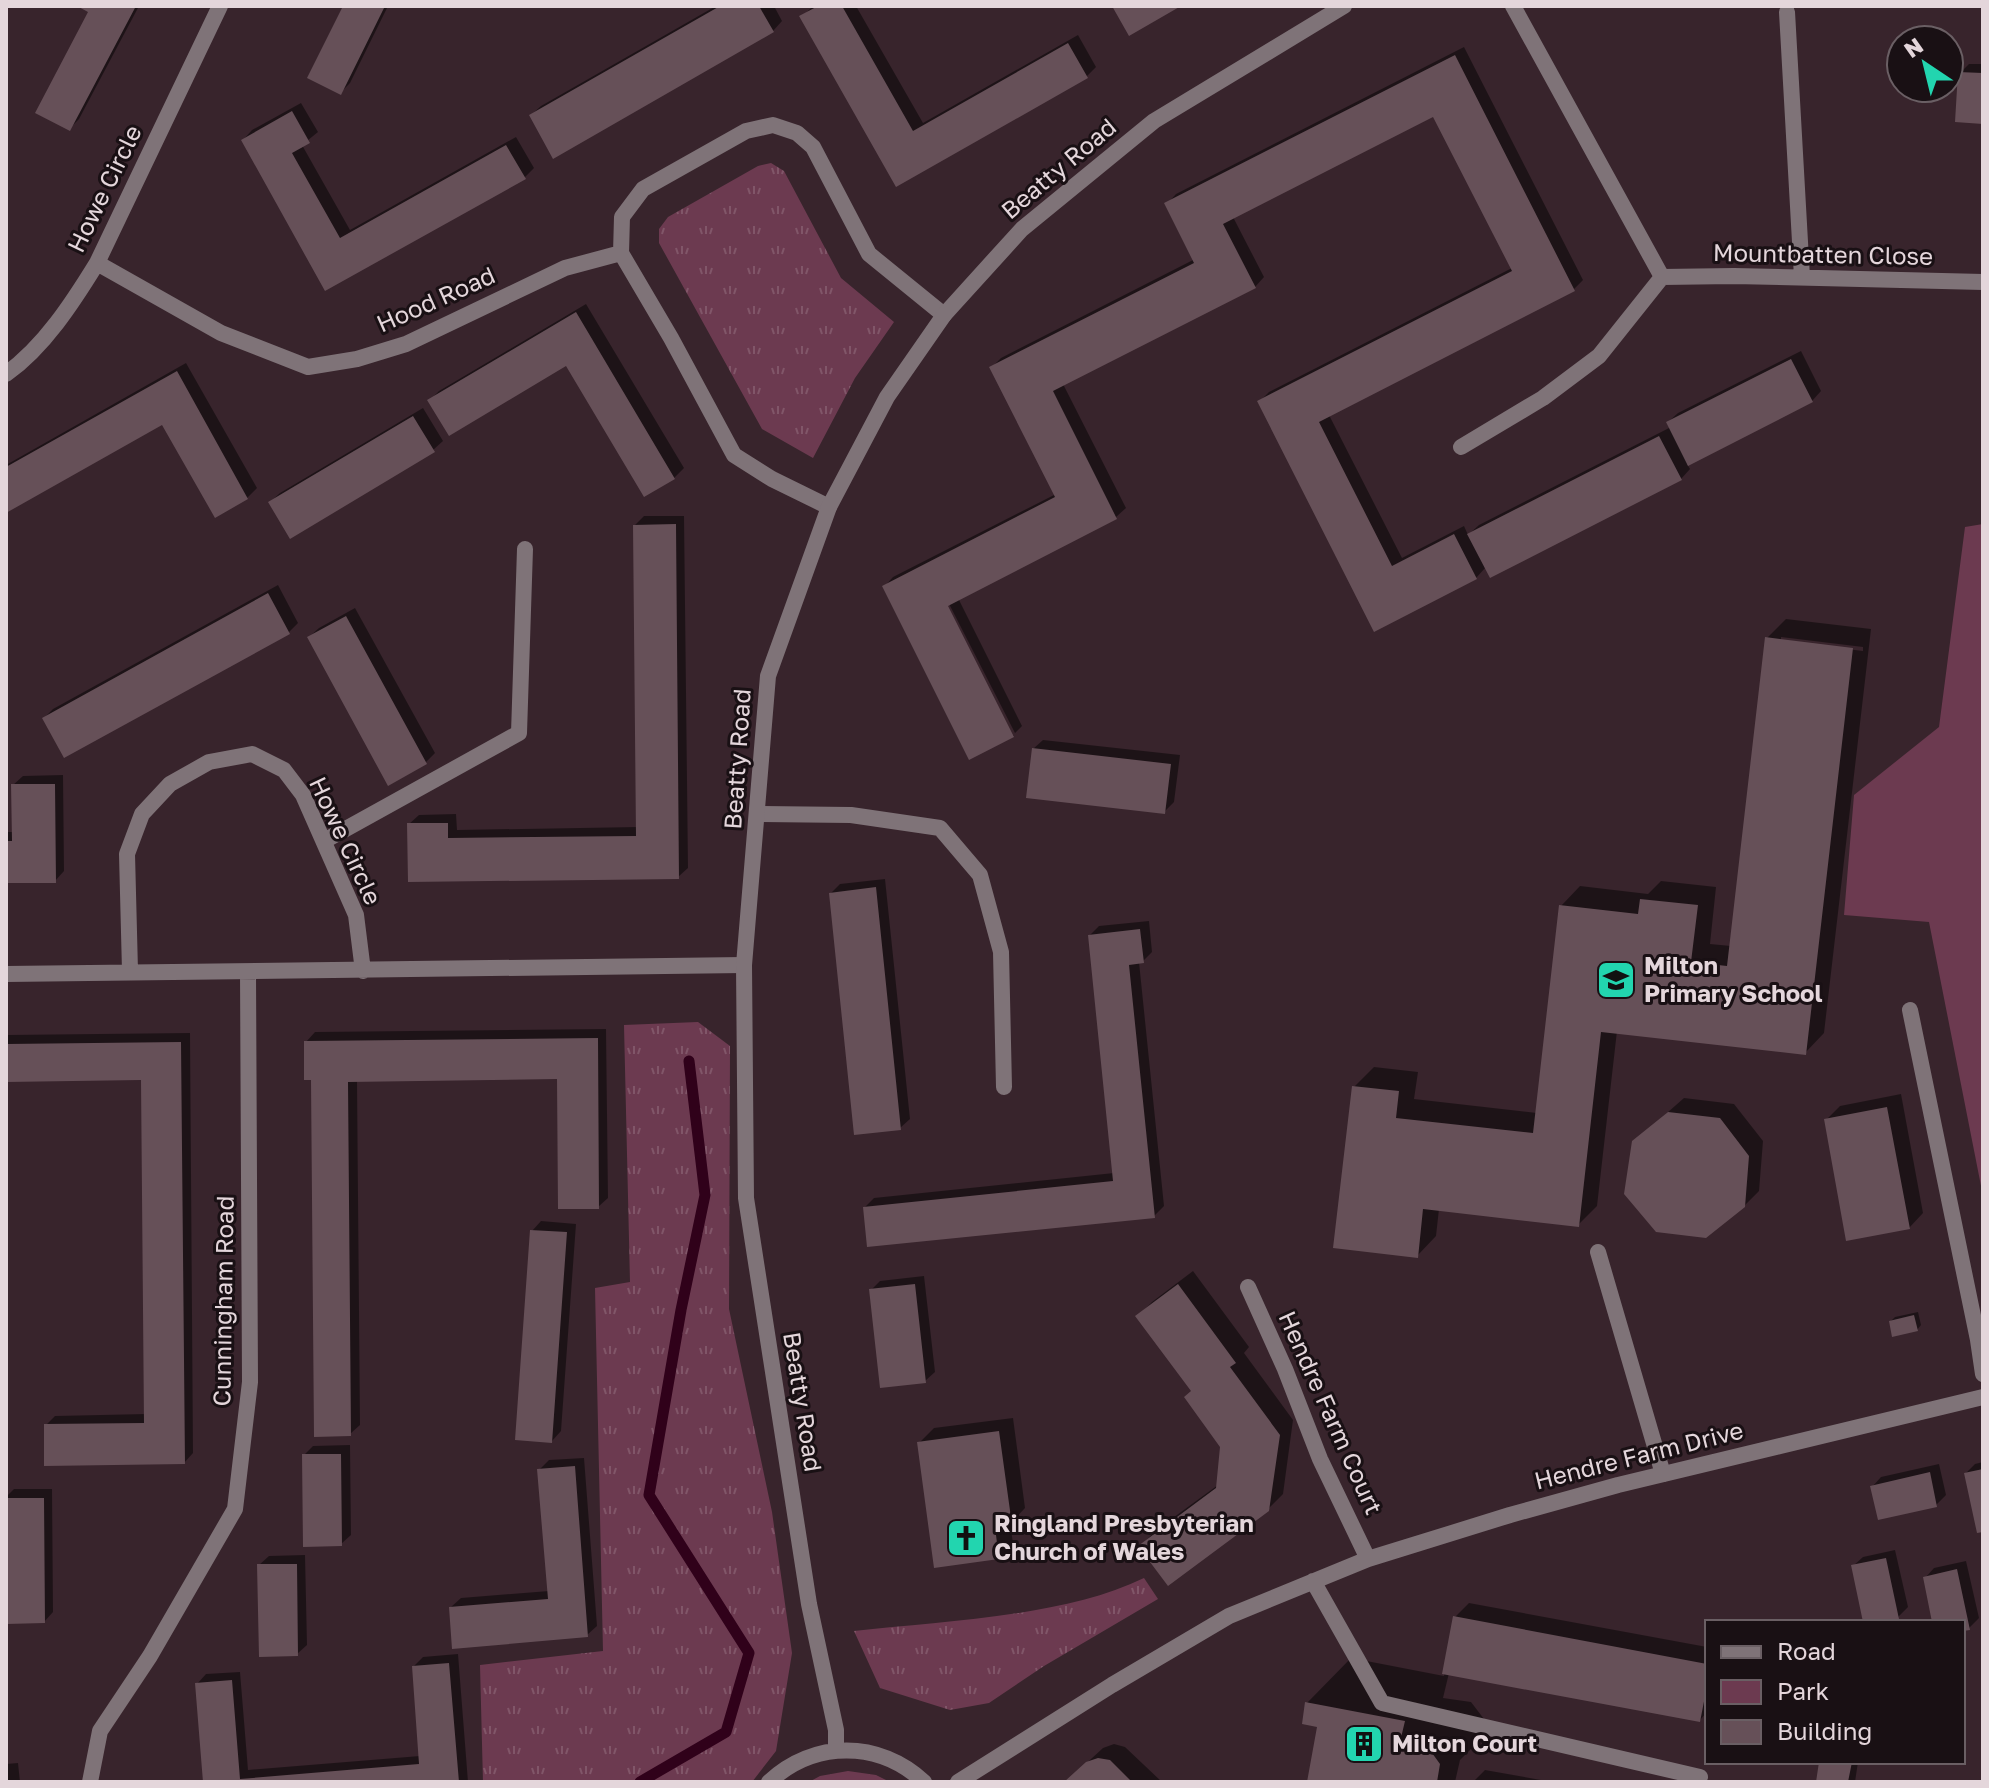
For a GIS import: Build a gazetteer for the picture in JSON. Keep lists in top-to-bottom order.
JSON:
{
  "streets": {
    "street": [
      "Beatty Road",
      "Howe Circle",
      "Mountbatten Close",
      "Hood Road",
      "Cunningham Road",
      "Hendre Farm Court",
      "Hendre Farm Drive"
    ]
  },
  "crossings": [
    ["Howe Circle", "Hood Road"],
    ["Hendre Farm Court", "Hendre Farm Drive"]
  ],
  "places": {
    "school or university": ["Milton Primary School"],
    "church": ["Ringland Presbyterian Church of Wales"],
    "building": ["Milton Court"]
  },
  "legend": ["Road", "Park", "Building"],
  "north": "top left"
}
